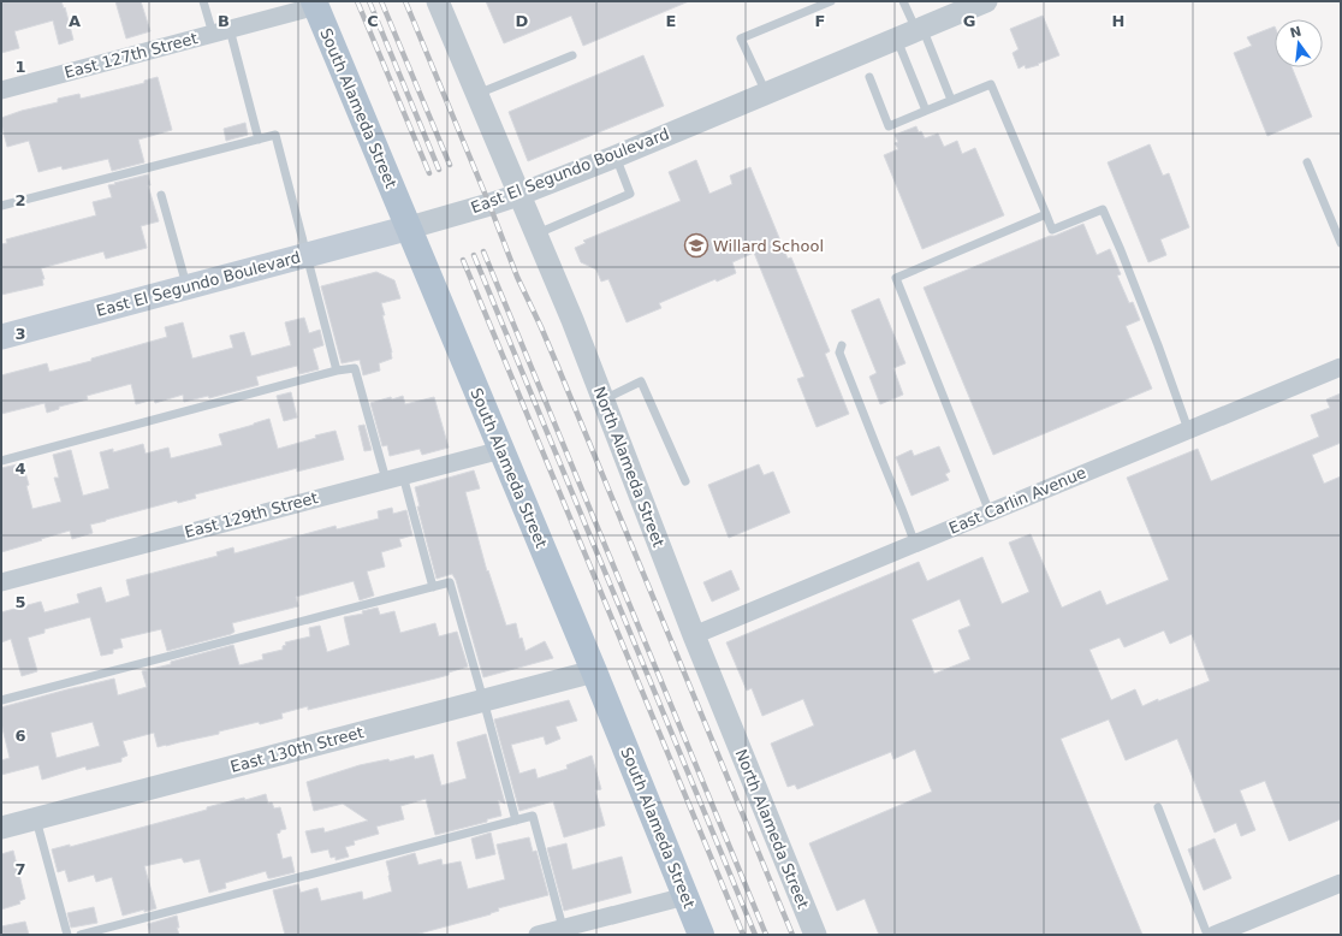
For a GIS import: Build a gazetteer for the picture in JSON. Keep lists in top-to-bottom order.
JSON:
{
  "streets": {
    "main road": ["South Alameda Street", "East El Segundo Boulevard"],
    "street": [
      "East 127th Street",
      "North Alameda Street",
      "East Carlin Avenue",
      "East 129th Street",
      "East 130th Street"
    ]
  },
  "crossings": [
    ["East 127th Street", "South Alameda Street"],
    ["South Alameda Street", "East El Segundo Boulevard"],
    ["South Alameda Street", "East 129th Street"],
    ["South Alameda Street", "East 130th Street"],
    ["East El Segundo Boulevard", "North Alameda Street"],
    ["North Alameda Street", "East Carlin Avenue"]
  ],
  "places": {
    "school or university": ["Willard School"]
  },
  "north": "top",
  "grid": {
    "columns": [
      "A",
      "B",
      "C",
      "D",
      "E",
      "F",
      "G",
      "H"
    ],
    "rows": [
      "1",
      "2",
      "3",
      "4",
      "5",
      "6",
      "7"
    ]
  }
}
